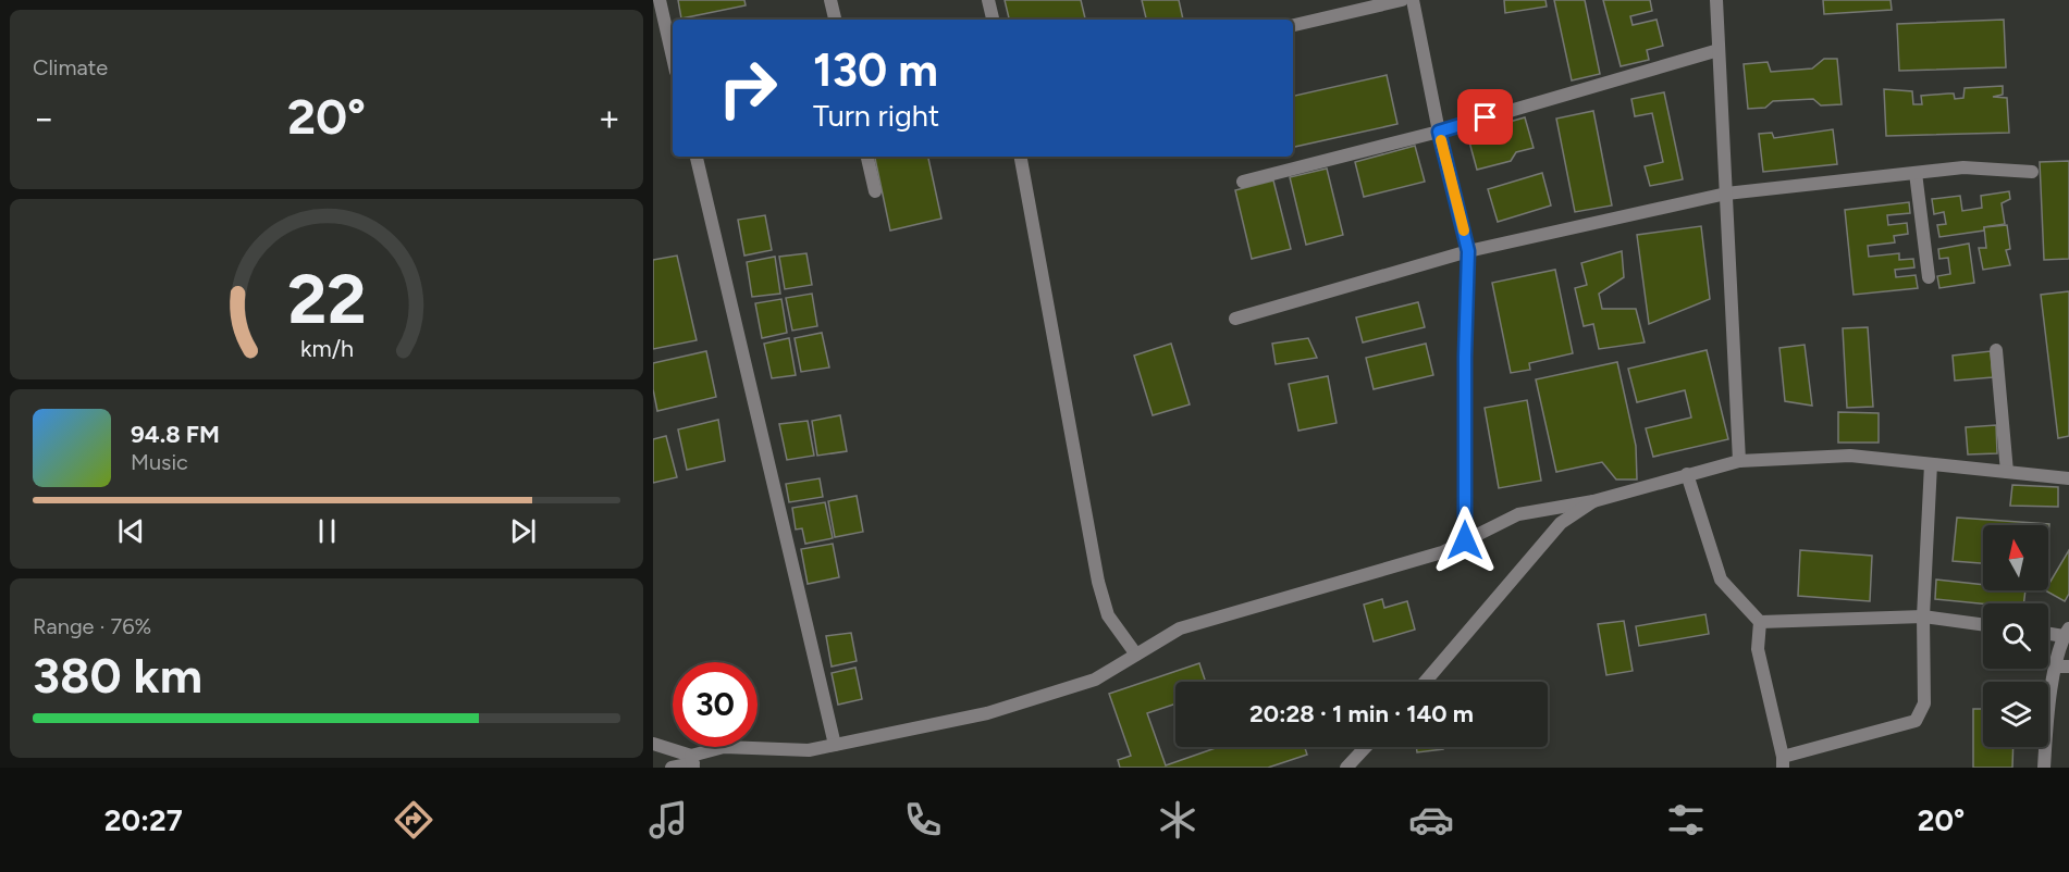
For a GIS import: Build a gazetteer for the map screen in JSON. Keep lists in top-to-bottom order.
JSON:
{
  "north": "top",
  "page": {
    "tile": [
      "Climate",
      ["Range · 76%", "380 km"]
    ],
    "turn": ["130 m", "Turn right"],
    "heat": ["−", "20°", "+"],
    "song": ["94.8 FM", "Music"],
    "limit": "30",
    "trip": "20:28 · 1 min · 140 m",
    "tabs": ["20:27", "20°"],
    "gauge": ["22", "km/h"]
  }
}
